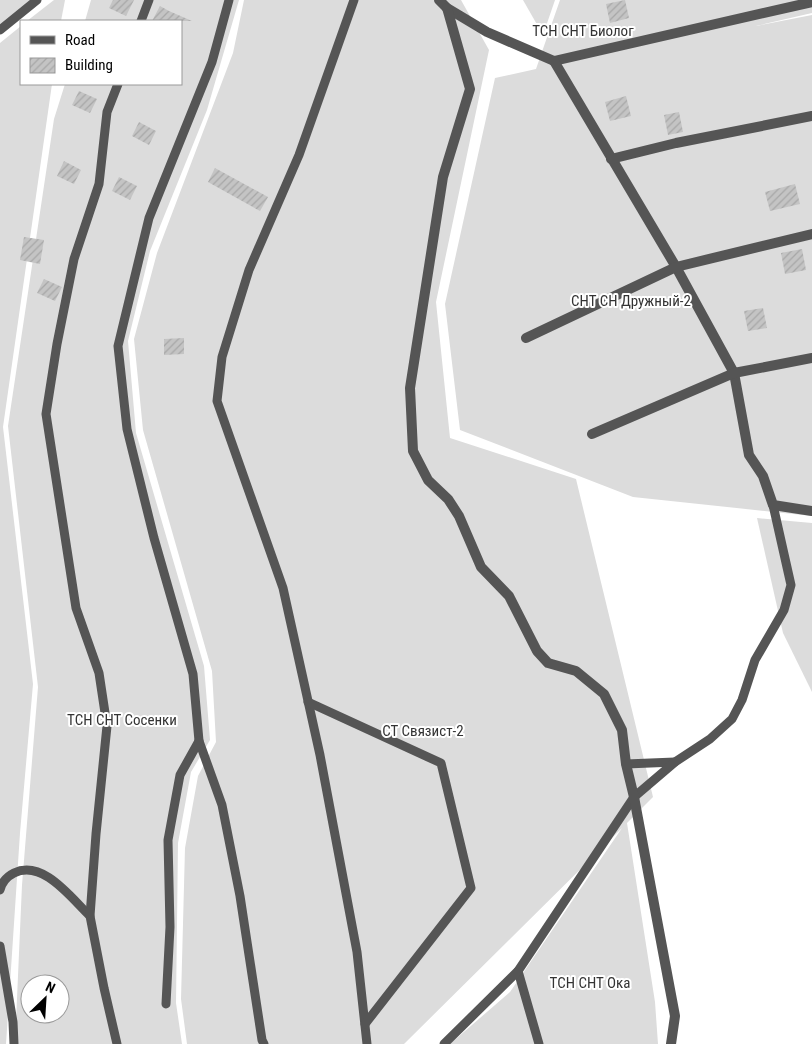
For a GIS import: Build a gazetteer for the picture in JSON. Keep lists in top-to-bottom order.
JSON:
{
  "parks": [
    "ТСН СНТ Биолог",
    "СНТ СН Дружный-2",
    "ТСН СНТ Сосенки",
    "СТ Связист-2",
    "ТСН СНТ Ока"
  ],
  "legend": ["Road", "Building"],
  "north": "top right"
}
